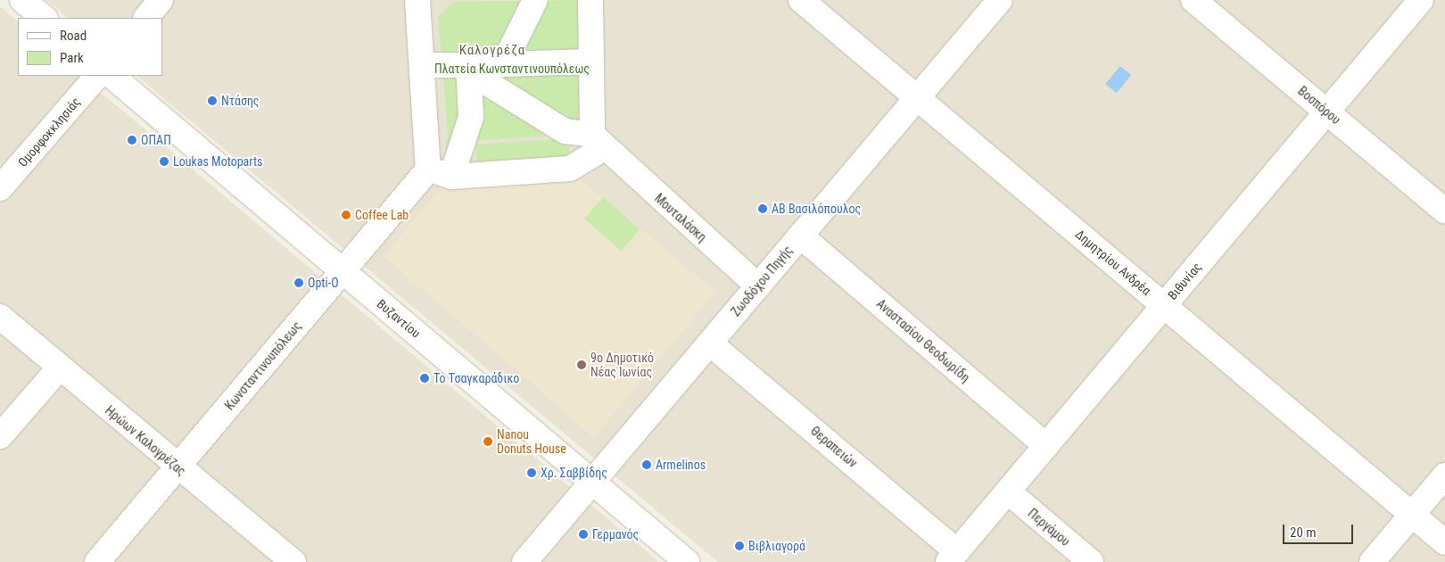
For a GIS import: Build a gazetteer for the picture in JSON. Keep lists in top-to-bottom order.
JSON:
{
  "streets": {
    "street": [
      "Βοσπόρου",
      "Ομορφοκκλησιάς",
      "Μουταλάσκη",
      "Δημητρίου Ανδρέα",
      "Ζωοδόχου Πηγής",
      "Βιθυνίας",
      "Βυζαντίου",
      "Αναστασίου Θεοδωρίδη",
      "Κωνσταντινουπόλεως",
      "Ηρώων Καλογρέζας",
      "Θεραπειών",
      "Περγάμου"
    ]
  },
  "crossings": [
    ["Βοσπόρου", "Βιθυνίας"],
    ["Μουταλάσκη", "Ζωοδόχου Πηγής"],
    ["Δημητρίου Ανδρέα", "Ζωοδόχου Πηγής"],
    ["Δημητρίου Ανδρέα", "Βιθυνίας"],
    ["Ζωοδόχου Πηγής", "Βυζαντίου"],
    ["Ζωοδόχου Πηγής", "Αναστασίου Θεοδωρίδη"],
    ["Ζωοδόχου Πηγής", "Θεραπειών"],
    ["Βιθυνίας", "Αναστασίου Θεοδωρίδη"],
    ["Βιθυνίας", "Θεραπειών"],
    ["Βιθυνίας", "Περγάμου"],
    ["Βυζαντίου", "Κωνσταντινουπόλεως"],
    ["Κωνσταντινουπόλεως", "Ηρώων Καλογρέζας"]
  ],
  "districts": ["Καλογρέζα"],
  "parks": ["Πλατεία Κωνσταντινουπόλεως"],
  "places": [
    "Ντάσης",
    "ΟΠΑΠ",
    "Loukas Motoparts",
    "ΑΒ Βασιλόπουλος",
    "Coffee Lab",
    "Opti-O",
    "9ο Δημοτικό Νέας Ιωνίας",
    "Το Τσαγκαράδικο",
    "Nanou Donuts House",
    "Armelinos",
    "Χρ. Σαββίδης",
    "Γερμανός",
    "Βιβλιαγορά"
  ],
  "legend": ["Road", "Park"],
  "scale_bar": "20 m"
}
